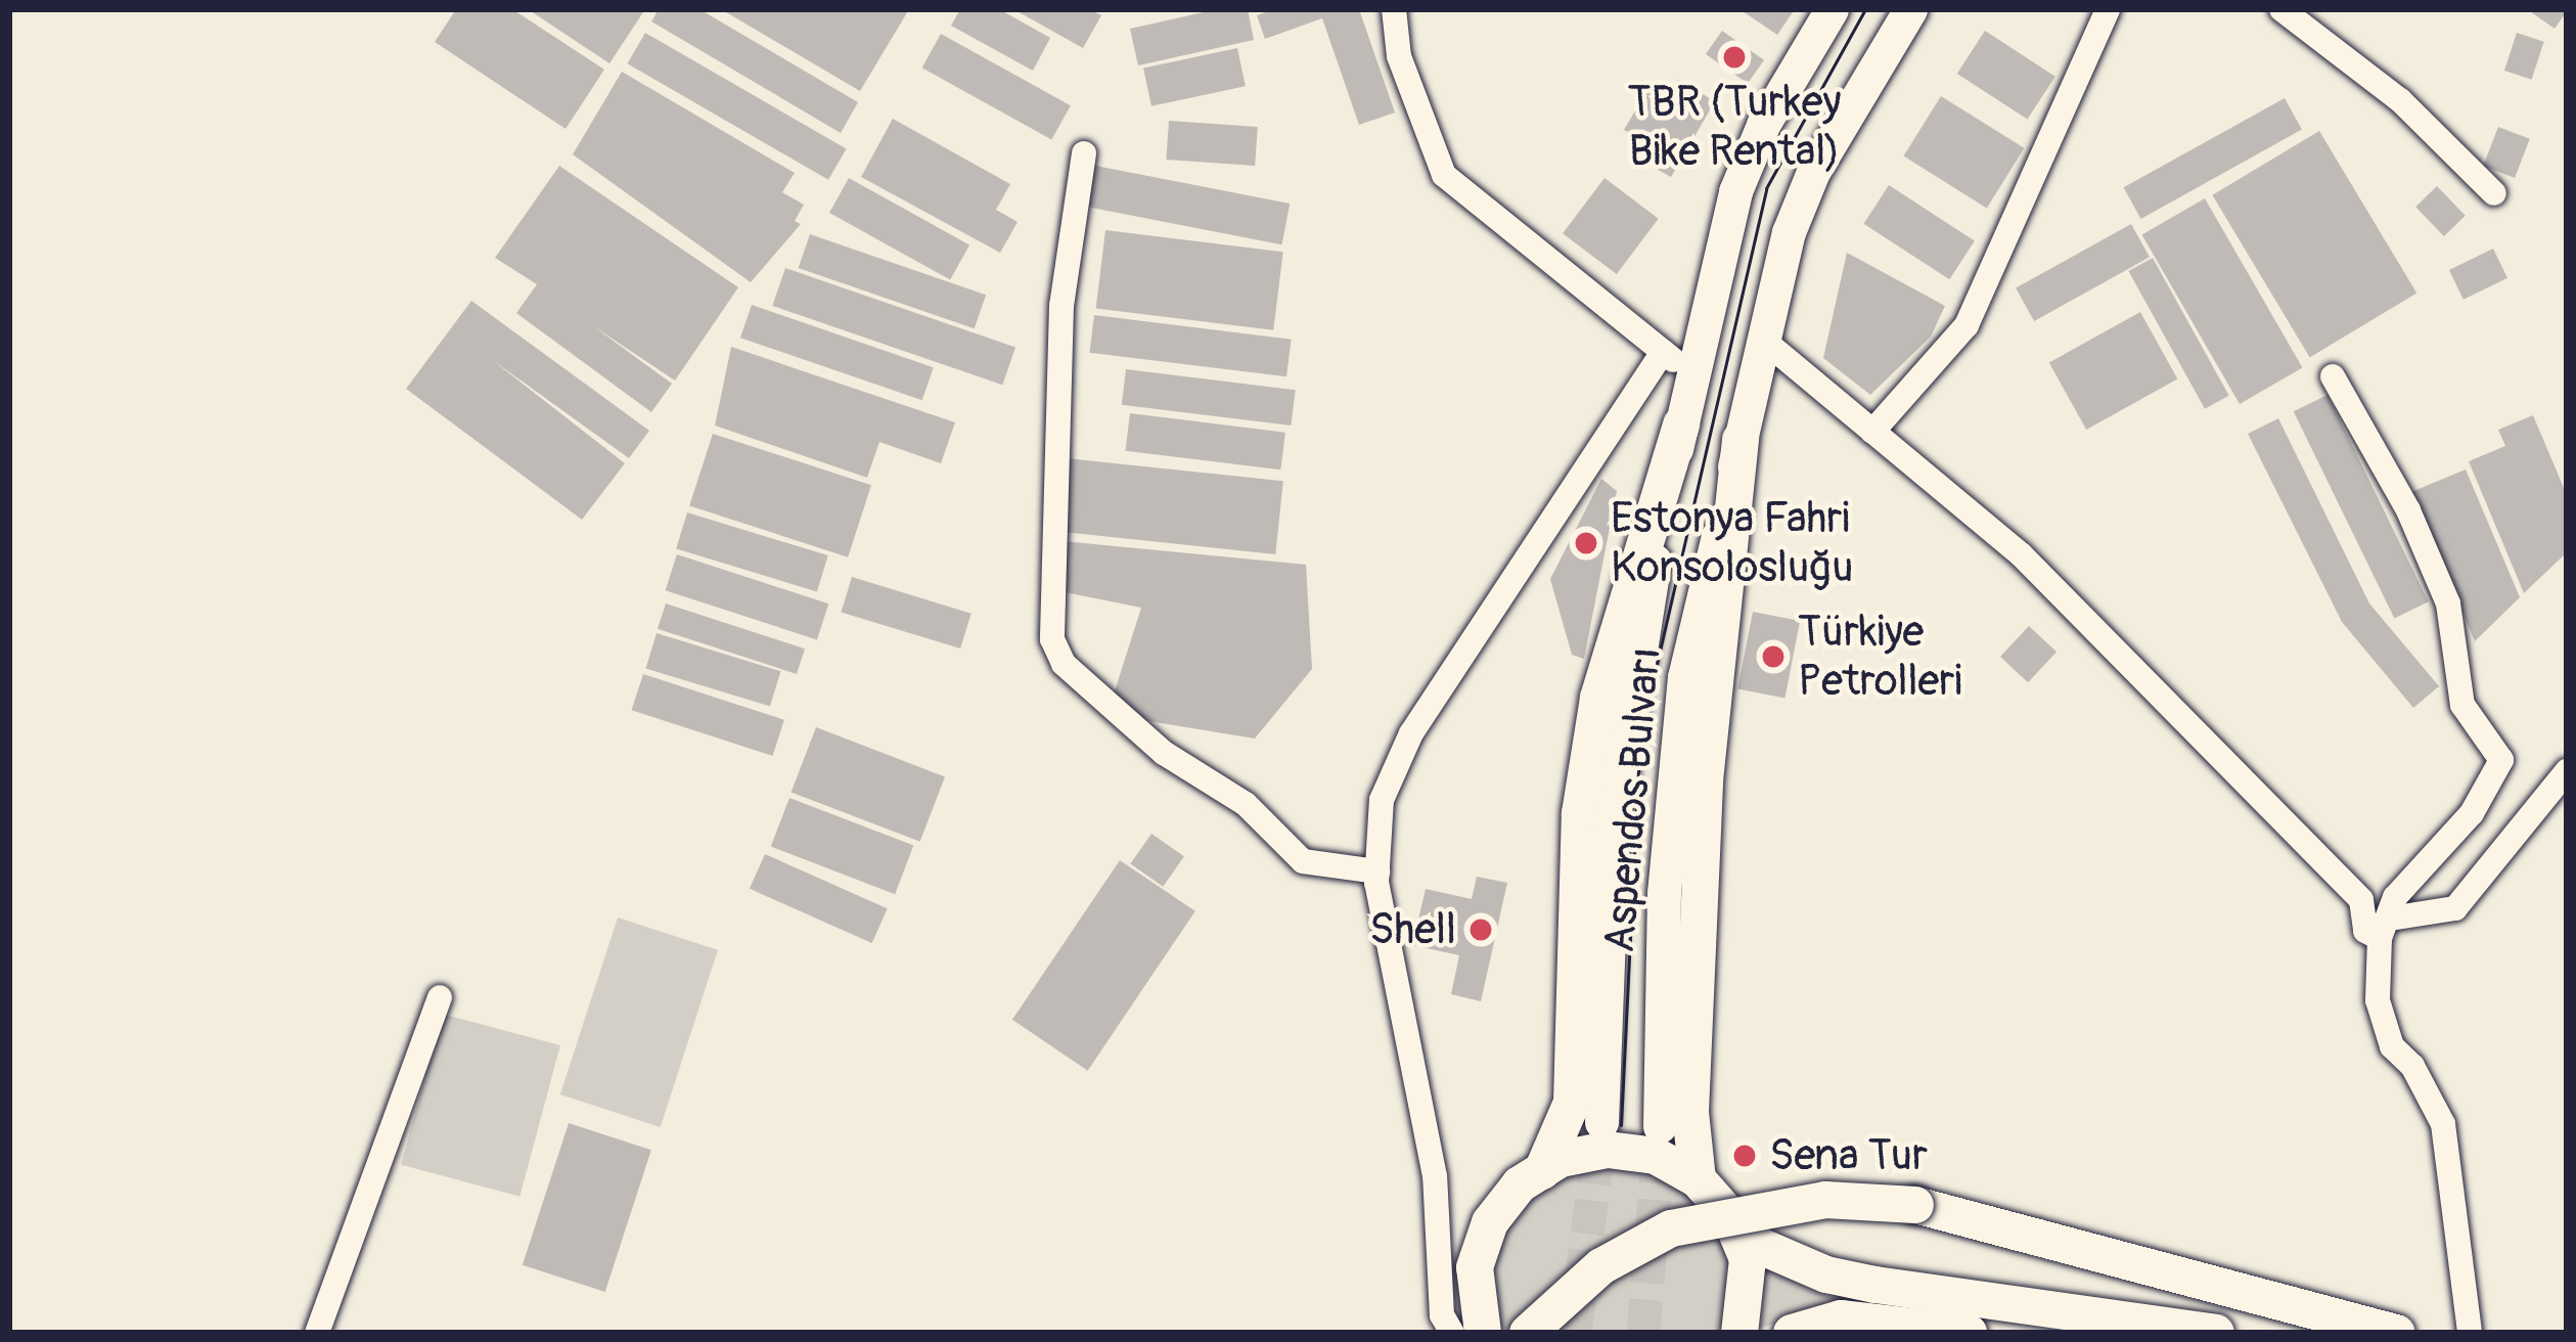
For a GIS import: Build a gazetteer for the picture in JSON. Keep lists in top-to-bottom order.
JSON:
{
  "streets": {
    "main road": ["Aspendos Bulvarı"]
  },
  "places": [
    "TBR (Turkey Bike Rental)",
    "Estonya Fahri Konsolosluğu",
    "Türkiye Petrolleri",
    "Shell",
    "Sena Tur"
  ]
}
